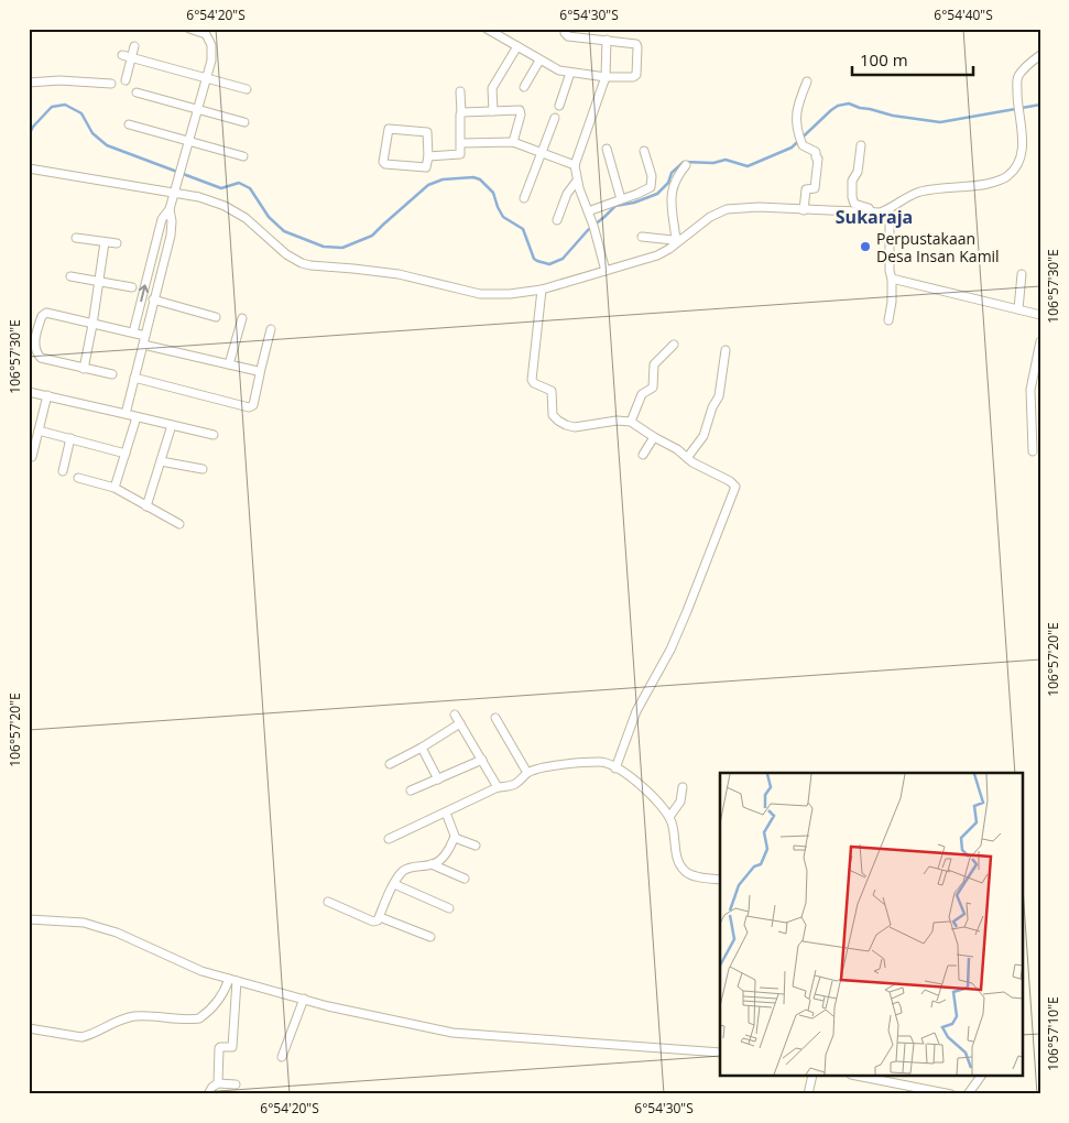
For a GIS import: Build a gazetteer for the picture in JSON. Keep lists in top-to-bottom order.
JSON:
{
  "districts": ["Sukaraja"],
  "places": ["Perpustakaan Desa Insan Kamil"],
  "scale_bar": "100 m",
  "coordinates": [
    "6°54'20\"S",
    "6°54'30\"S",
    "6°54'40\"S",
    "106°57'30\"E",
    "106°57'20\"E",
    "106°57'10\"E"
  ]
}
